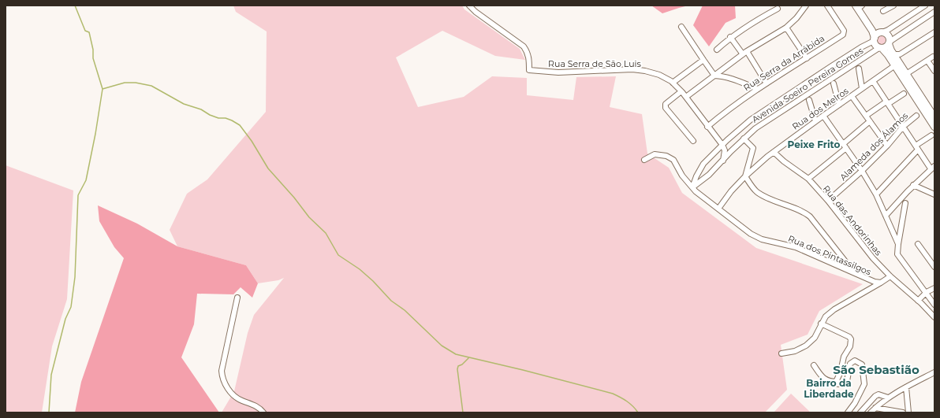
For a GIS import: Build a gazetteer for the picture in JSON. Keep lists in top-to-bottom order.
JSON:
{
  "streets": {
    "main road": ["Avenida Soeiro Pereira Gomes"],
    "street": [
      "Rua Serra da Arrábida",
      "Rua Serra de São Luis",
      "Rua dos Melros",
      "Alameda dos Álamos",
      "Rua das Andorinhas",
      "Rua dos Pintassilgos"
    ]
  },
  "crossings": [
    ["Rua Serra da Arrábida", "Rua Serra de São Luis"],
    ["Rua Serra de São Luis", "Avenida Soeiro Pereira Gomes"],
    ["Avenida Soeiro Pereira Gomes", "Rua dos Pintassilgos"],
    ["Rua dos Melros", "Rua das Andorinhas"],
    ["Rua dos Melros", "Rua dos Pintassilgos"],
    ["Alameda dos Álamos", "Rua das Andorinhas"]
  ],
  "districts": ["Peixe Frito", "São Sebastião", "Bairro da Liberdade"]
}
